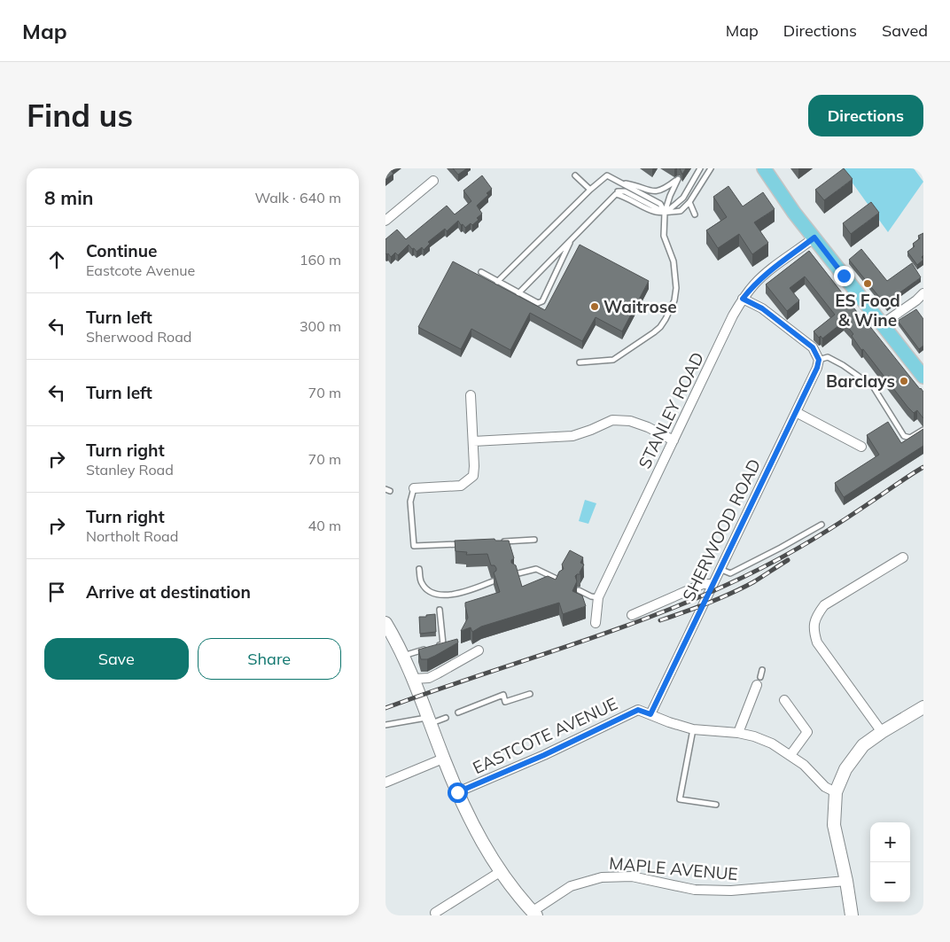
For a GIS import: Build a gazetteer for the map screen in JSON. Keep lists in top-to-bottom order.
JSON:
{
  "streets": {
    "street": [
      "STANLEY ROAD",
      "SHERWOOD ROAD",
      "EASTCOTE AVENUE",
      "MAPLE AVENUE"
    ]
  },
  "crossings": [
    ["SHERWOOD ROAD", "EASTCOTE AVENUE"]
  ],
  "places": ["ES Food & Wine", "Waitrose", "Barclays"],
  "page": {
    "header": "Map",
    "nav": ["Map", "Directions", "Saved"],
    "buttons": [
      "Directions",
      ["Save", "Share"]
    ],
    "title": "Find us",
    "heading": ["8 min", "Walk · 640 m"],
    "list": [
      ["Continue", "Eastcote Avenue", "160 m"],
      ["Turn left", "Sherwood Road", "300 m"],
      ["Turn left", "70 m"],
      ["Turn right", "Stanley Road", "70 m"],
      ["Turn right", "Northolt Road", "40 m"],
      "Arrive at destination"
    ],
    "map_buttons": ["+", "−"]
  }
}
